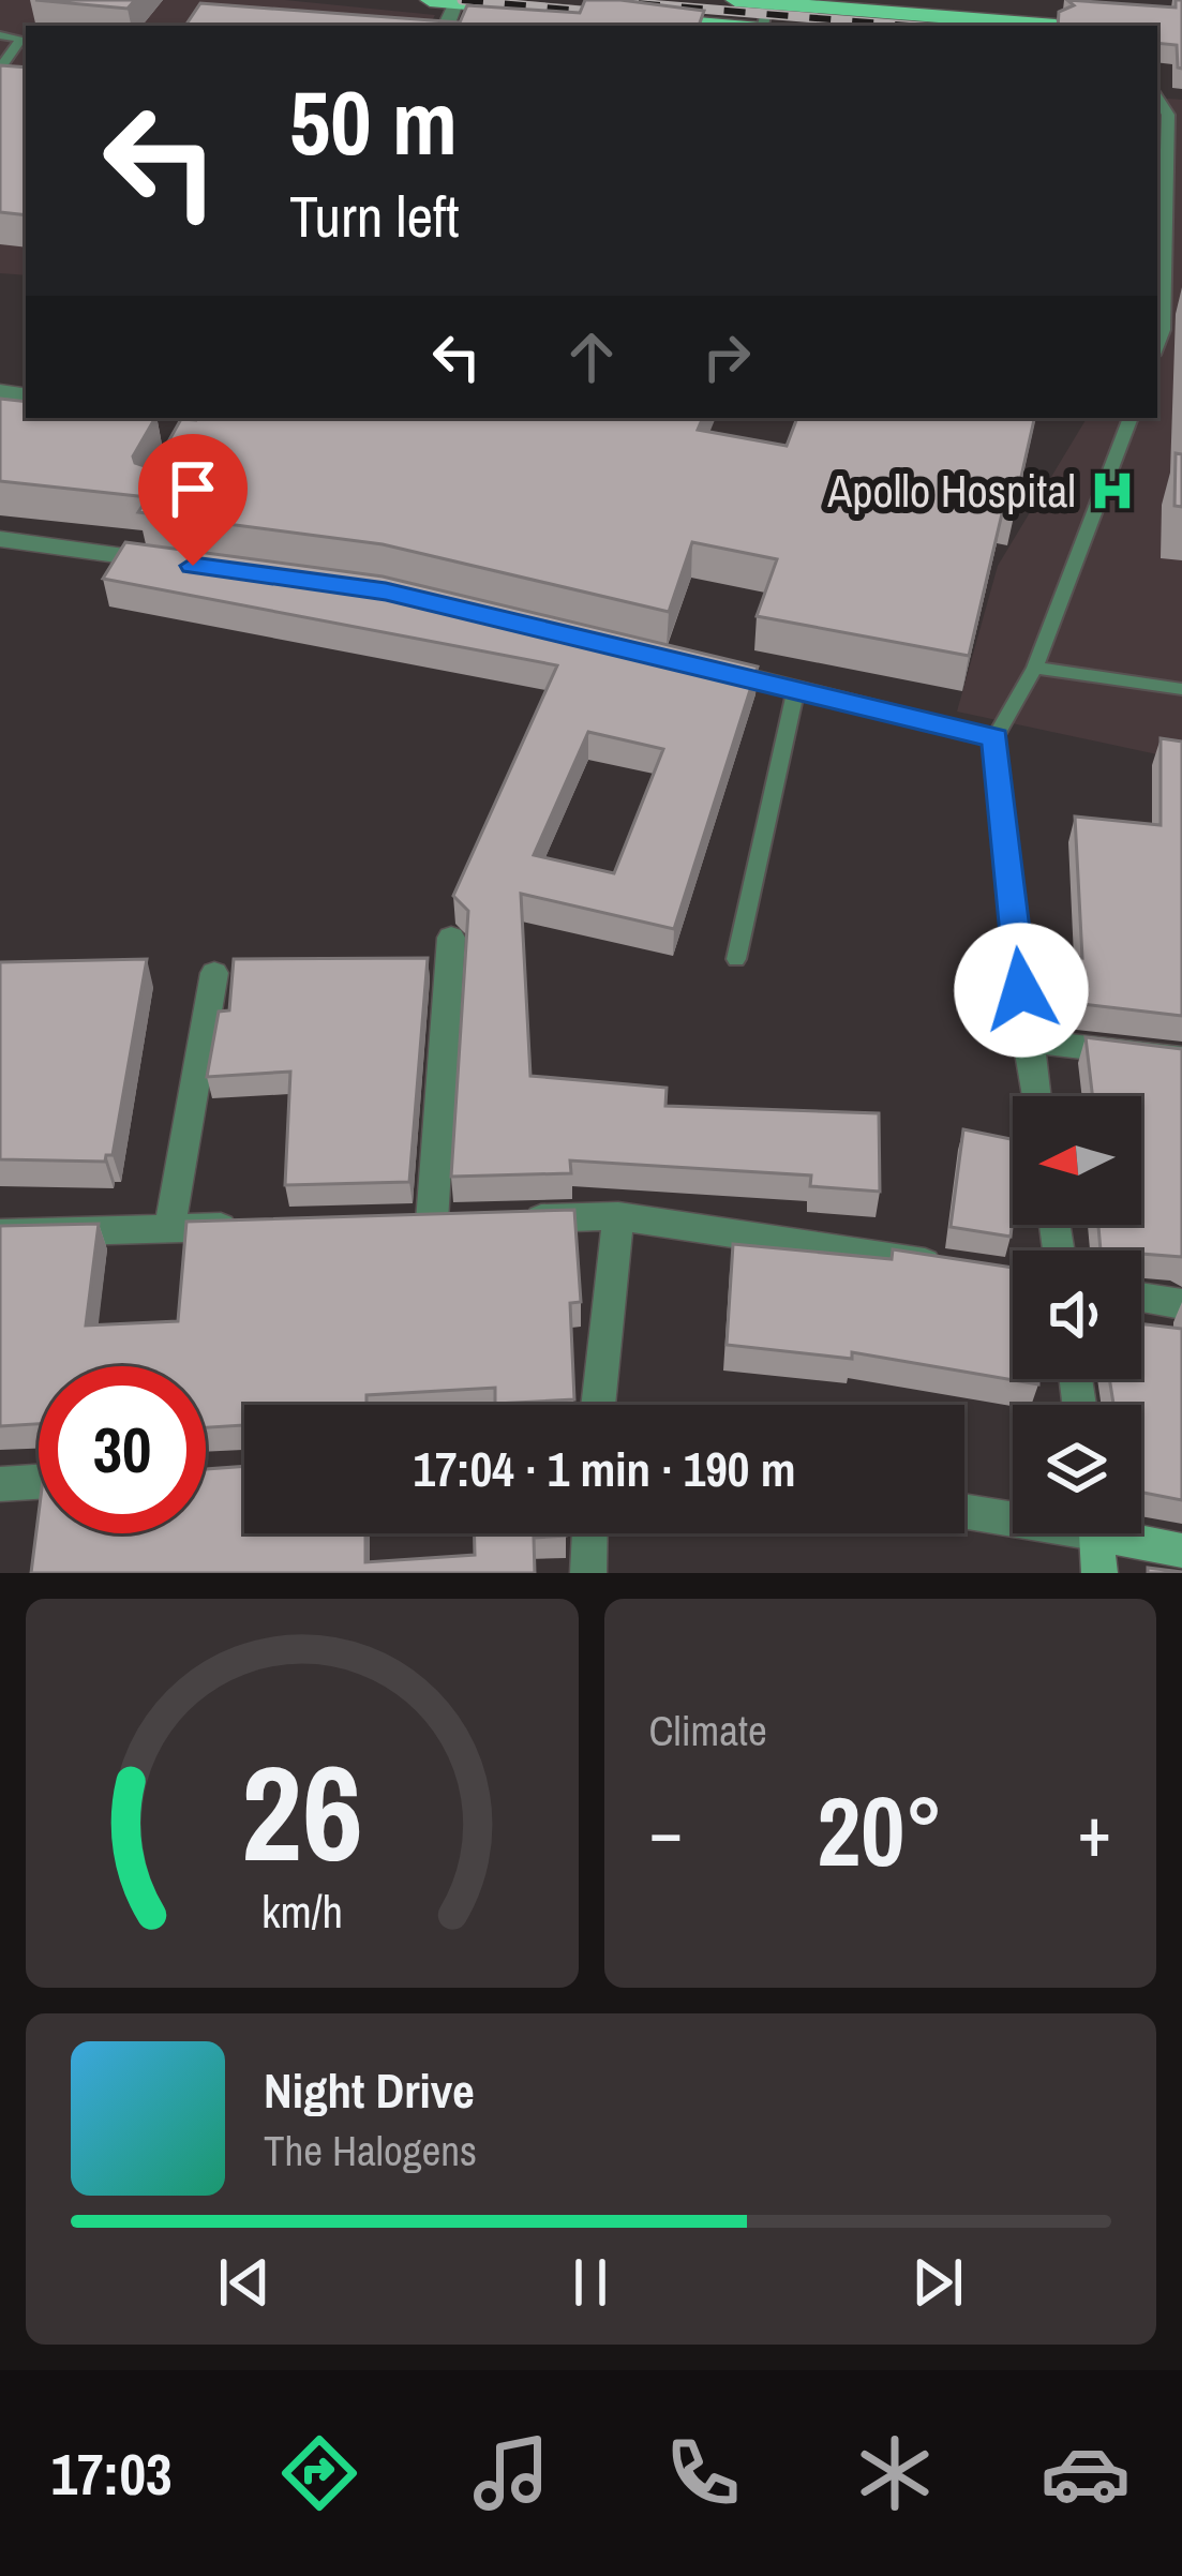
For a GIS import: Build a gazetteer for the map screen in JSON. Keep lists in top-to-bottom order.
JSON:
{
  "places": {
    "hospital": ["Apollo Hospital"]
  },
  "north": "left",
  "page": {
    "turn": ["50 m", "Turn left"],
    "limit": "30",
    "trip": "17:04 · 1 min · 190 m",
    "tile": "Climate",
    "heat": ["−", "20°", "+"],
    "song": ["Night Drive", "The Halogens"],
    "tabs": "17:03",
    "gauge": ["26", "km/h"]
  }
}
